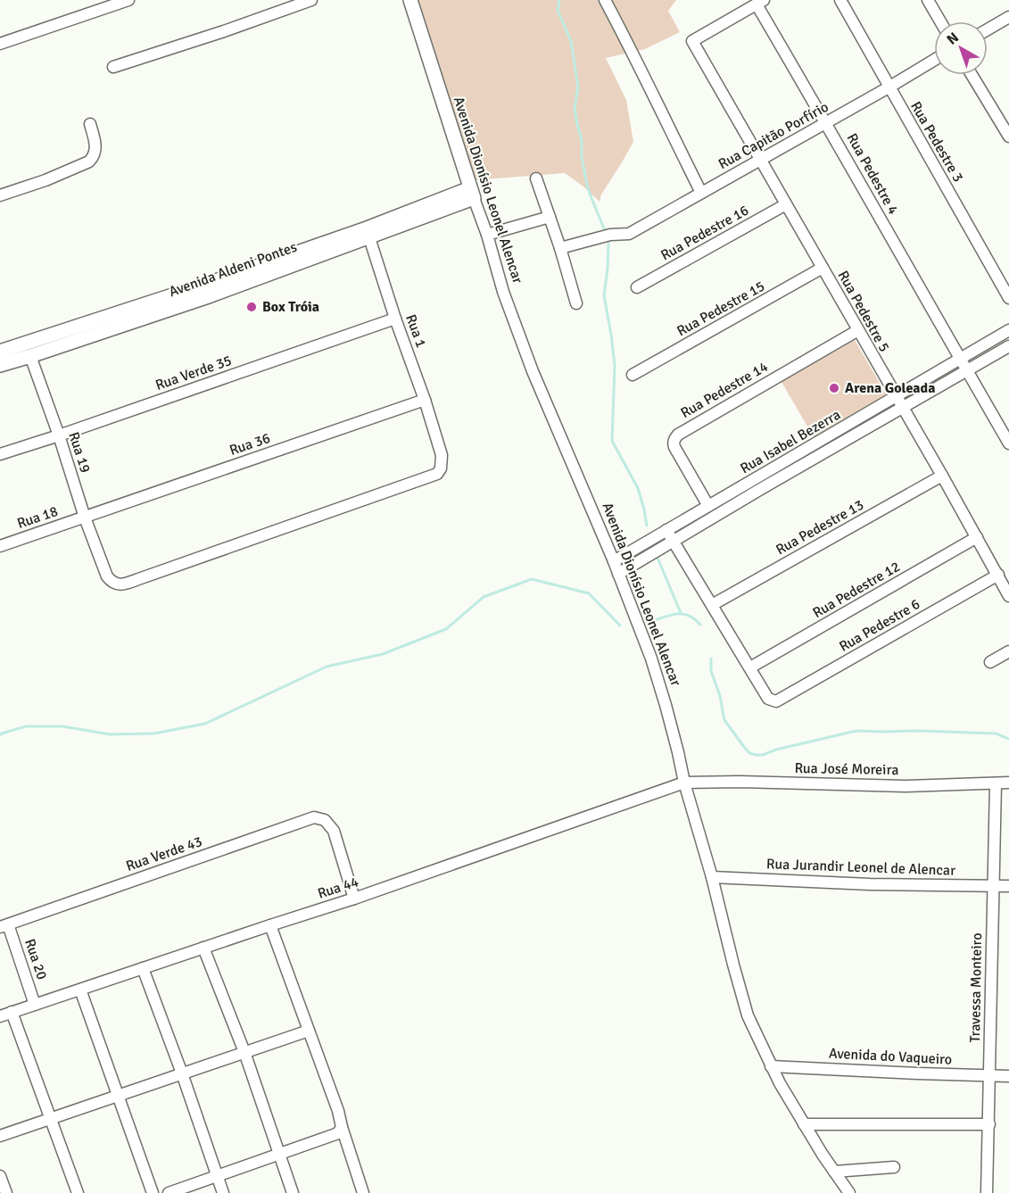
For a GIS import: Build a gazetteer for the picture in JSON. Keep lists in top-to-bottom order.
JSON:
{
  "streets": {
    "main road": ["Avenida Dionísio Leonel Alencar", "Avenida Aldeni Pontes"],
    "street": [
      "Rua Capitão Porfírio",
      "Rua Pedestre 3",
      "Rua Pedestre 4",
      "Rua Pedestre 16",
      "Rua Pedestre 15",
      "Rua Pedestre 5",
      "Rua 1",
      "Rua Verde 35",
      "Rua Pedestre 14",
      "Rua Isabel Bezerra",
      "Rua 36",
      "Rua 19",
      "Rua 18",
      "Rua Pedestre 13",
      "Rua Pedestre 12",
      "Rua Pedestre 6",
      "Rua José Moreira",
      "Rua Verde 43",
      "Rua Jurandir Leonel de Alencar",
      "Rua 44",
      "Rua 20",
      "Travessa Monteiro",
      "Avenida do Vaqueiro"
    ]
  },
  "crossings": [
    ["Rua Capitão Porfírio", "Rua Pedestre 3"],
    ["Rua Capitão Porfírio", "Rua Pedestre 4"],
    ["Rua Capitão Porfírio", "Rua Pedestre 5"],
    ["Rua Pedestre 4", "Rua Pedestre 5"],
    ["Rua Pedestre 4", "Rua Isabel Bezerra"],
    ["Avenida Dionísio Leonel Alencar", "Avenida Aldeni Pontes"],
    ["Avenida Dionísio Leonel Alencar", "Rua Isabel Bezerra"],
    ["Avenida Dionísio Leonel Alencar", "Rua José Moreira"],
    ["Avenida Dionísio Leonel Alencar", "Rua Jurandir Leonel de Alencar"],
    ["Avenida Dionísio Leonel Alencar", "Rua 44"],
    ["Avenida Dionísio Leonel Alencar", "Avenida do Vaqueiro"],
    ["Rua Pedestre 16", "Rua Pedestre 5"],
    ["Avenida Aldeni Pontes", "Rua 1"],
    ["Avenida Aldeni Pontes", "Rua 19"],
    ["Rua Pedestre 15", "Rua Pedestre 5"],
    ["Rua Pedestre 5", "Rua Pedestre 14"],
    ["Rua Pedestre 5", "Rua Isabel Bezerra"],
    ["Rua Pedestre 5", "Rua Pedestre 13"],
    ["Rua Pedestre 5", "Rua Pedestre 12"],
    ["Rua Pedestre 5", "Rua Pedestre 6"],
    ["Rua 1", "Rua Verde 35"],
    ["Rua 1", "Rua 36"],
    ["Rua 1", "Rua 19"],
    ["Rua Verde 35", "Rua 19"],
    ["Rua Pedestre 14", "Rua Isabel Bezerra"],
    ["Rua 36", "Rua 19"],
    ["Rua 36", "Rua 18"],
    ["Rua 19", "Rua 18"],
    ["Rua Pedestre 12", "Rua Pedestre 6"],
    ["Rua José Moreira", "Rua 44"],
    ["Rua José Moreira", "Travessa Monteiro"],
    ["Rua Verde 43", "Rua 44"],
    ["Rua Verde 43", "Rua 20"],
    ["Rua Jurandir Leonel de Alencar", "Travessa Monteiro"],
    ["Rua 44", "Rua 20"],
    ["Travessa Monteiro", "Avenida do Vaqueiro"]
  ],
  "places": ["Box Tróia", "Arena Goleada"],
  "north": "top left"
}
